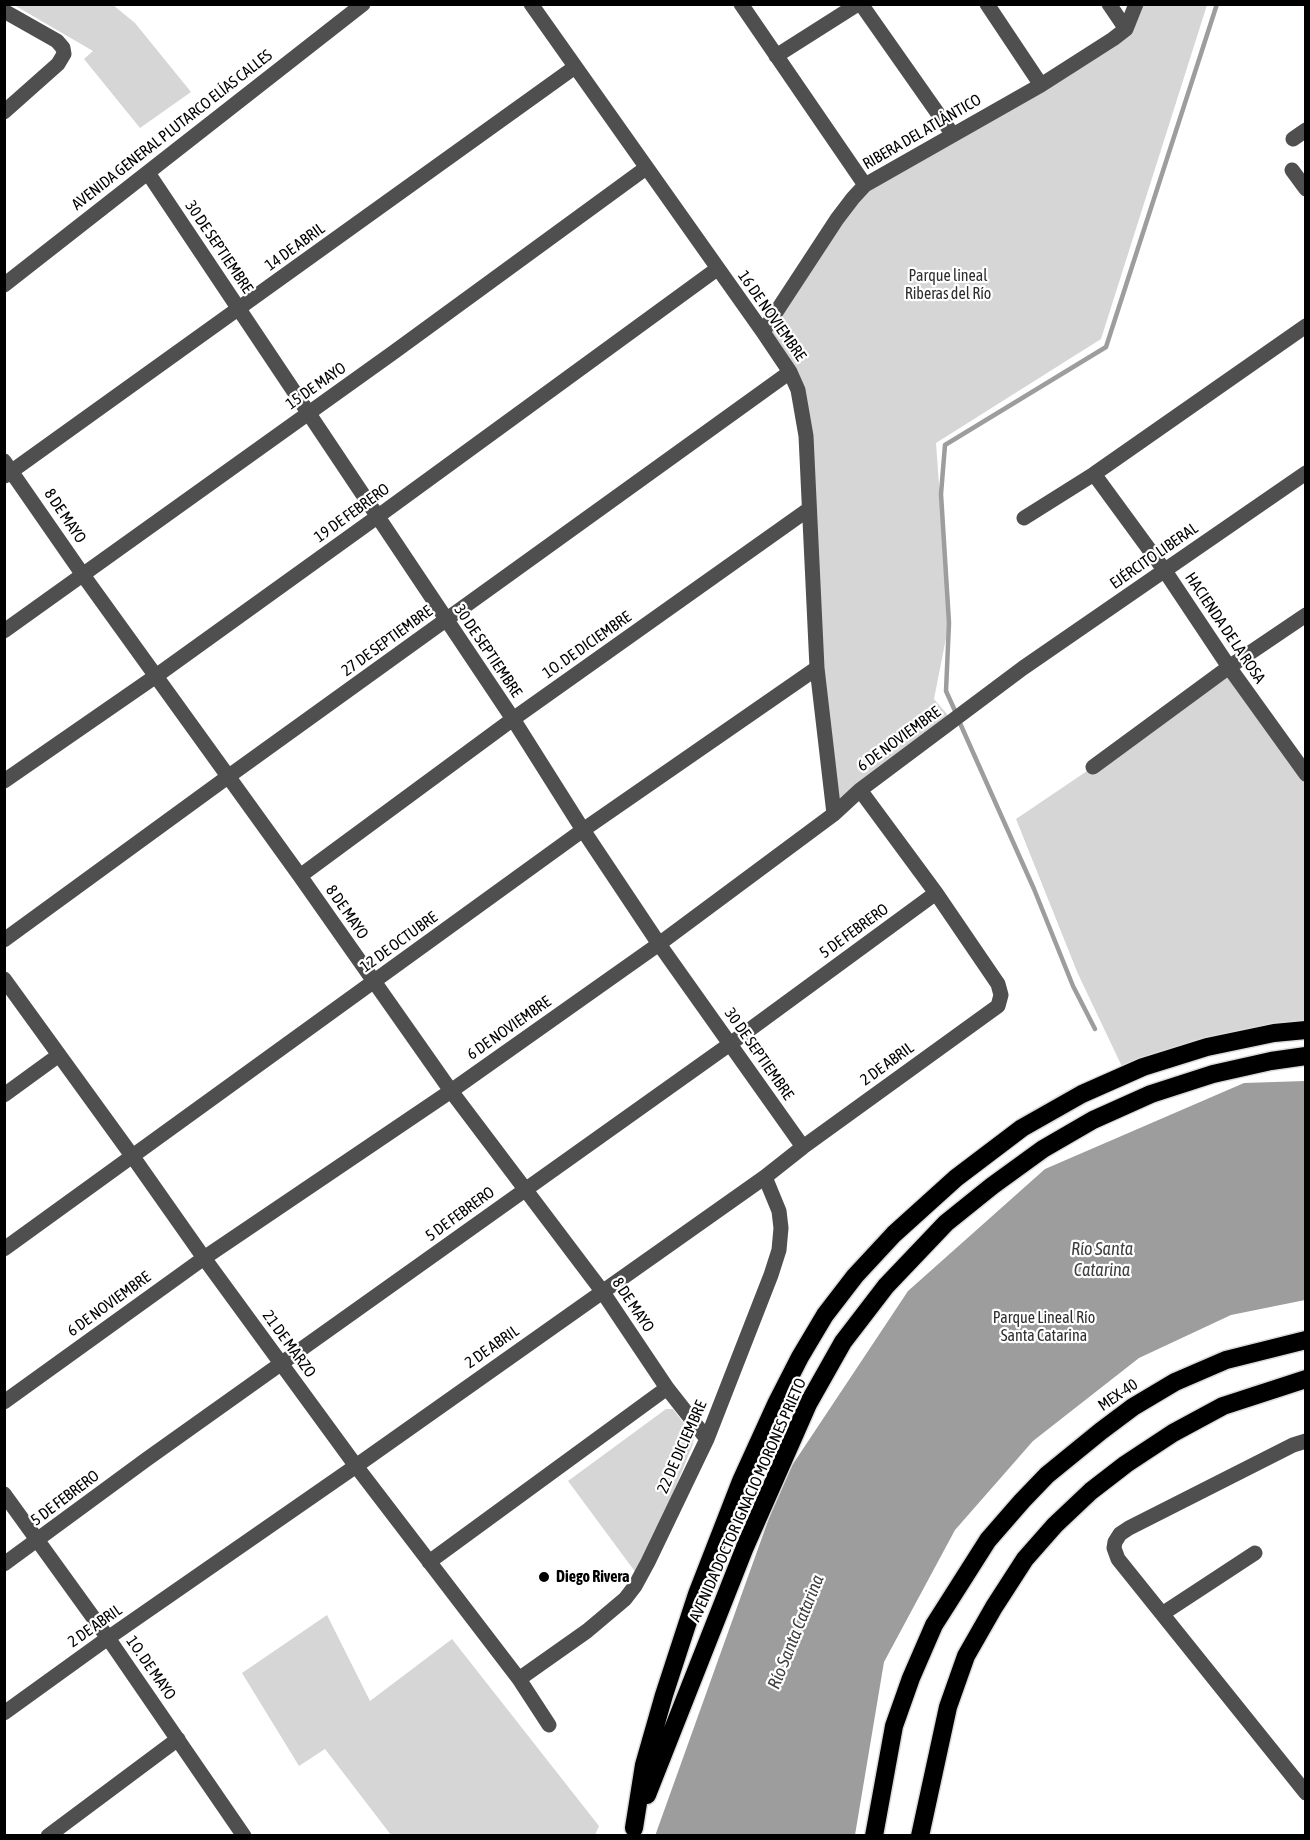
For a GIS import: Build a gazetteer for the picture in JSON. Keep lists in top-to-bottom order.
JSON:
{
  "streets": {
    "highway": ["MEX-40", "AVENIDA DOCTOR IGNACIO MORONES PRIETO"],
    "street": [
      "AVENIDA GENERAL PLUTARCO ELÍAS CALLES",
      "RIBERA DEL ATLÁNTICO",
      "30 DE SEPTIEMBRE",
      "14 DE ABRIL",
      "16 DE NOVIEMBRE",
      "15 DE MAYO",
      "19 DE FEBRERO",
      "8 DE MAYO",
      "EJÉRCITO LIBERAL",
      "HACIENDA DE LA ROSA",
      "27 DE SEPTIEMBRE",
      "1O. DE DICIEMBRE",
      "6 DE NOVIEMBRE",
      "5 DE FEBRERO",
      "12 DE OCTUBRE",
      "2 DE ABRIL",
      "21 DE MARZO",
      "22 DE DICIEMBRE",
      "1O. DE MAYO"
    ]
  },
  "crossings": [
    ["AVENIDA GENERAL PLUTARCO ELÍAS CALLES", "30 DE SEPTIEMBRE"],
    ["RIBERA DEL ATLÁNTICO", "16 DE NOVIEMBRE"],
    ["30 DE SEPTIEMBRE", "14 DE ABRIL"],
    ["30 DE SEPTIEMBRE", "15 DE MAYO"],
    ["30 DE SEPTIEMBRE", "19 DE FEBRERO"],
    ["30 DE SEPTIEMBRE", "27 DE SEPTIEMBRE"],
    ["30 DE SEPTIEMBRE", "1O. DE DICIEMBRE"],
    ["30 DE SEPTIEMBRE", "6 DE NOVIEMBRE"],
    ["30 DE SEPTIEMBRE", "5 DE FEBRERO"],
    ["30 DE SEPTIEMBRE", "12 DE OCTUBRE"],
    ["30 DE SEPTIEMBRE", "2 DE ABRIL"],
    ["14 DE ABRIL", "16 DE NOVIEMBRE"],
    ["14 DE ABRIL", "8 DE MAYO"],
    ["16 DE NOVIEMBRE", "15 DE MAYO"],
    ["16 DE NOVIEMBRE", "19 DE FEBRERO"],
    ["16 DE NOVIEMBRE", "27 DE SEPTIEMBRE"],
    ["16 DE NOVIEMBRE", "1O. DE DICIEMBRE"],
    ["16 DE NOVIEMBRE", "6 DE NOVIEMBRE"],
    ["16 DE NOVIEMBRE", "12 DE OCTUBRE"],
    ["15 DE MAYO", "8 DE MAYO"],
    ["19 DE FEBRERO", "8 DE MAYO"],
    ["8 DE MAYO", "27 DE SEPTIEMBRE"],
    ["8 DE MAYO", "1O. DE DICIEMBRE"],
    ["8 DE MAYO", "6 DE NOVIEMBRE"],
    ["8 DE MAYO", "5 DE FEBRERO"],
    ["8 DE MAYO", "12 DE OCTUBRE"],
    ["8 DE MAYO", "2 DE ABRIL"],
    ["8 DE MAYO", "22 DE DICIEMBRE"],
    ["EJÉRCITO LIBERAL", "HACIENDA DE LA ROSA"],
    ["EJÉRCITO LIBERAL", "6 DE NOVIEMBRE"],
    ["6 DE NOVIEMBRE", "21 DE MARZO"],
    ["5 DE FEBRERO", "2 DE ABRIL"],
    ["5 DE FEBRERO", "21 DE MARZO"],
    ["5 DE FEBRERO", "1O. DE MAYO"],
    ["12 DE OCTUBRE", "21 DE MARZO"],
    ["2 DE ABRIL", "21 DE MARZO"],
    ["2 DE ABRIL", "22 DE DICIEMBRE"],
    ["2 DE ABRIL", "1O. DE MAYO"],
    ["21 DE MARZO", "22 DE DICIEMBRE"]
  ],
  "water": ["Río Santa Catarina"],
  "parks": ["Parque lineal Riberas del Río", "Parque Lineal Río Santa Catarina"],
  "places": ["Diego Rivera"]
}
